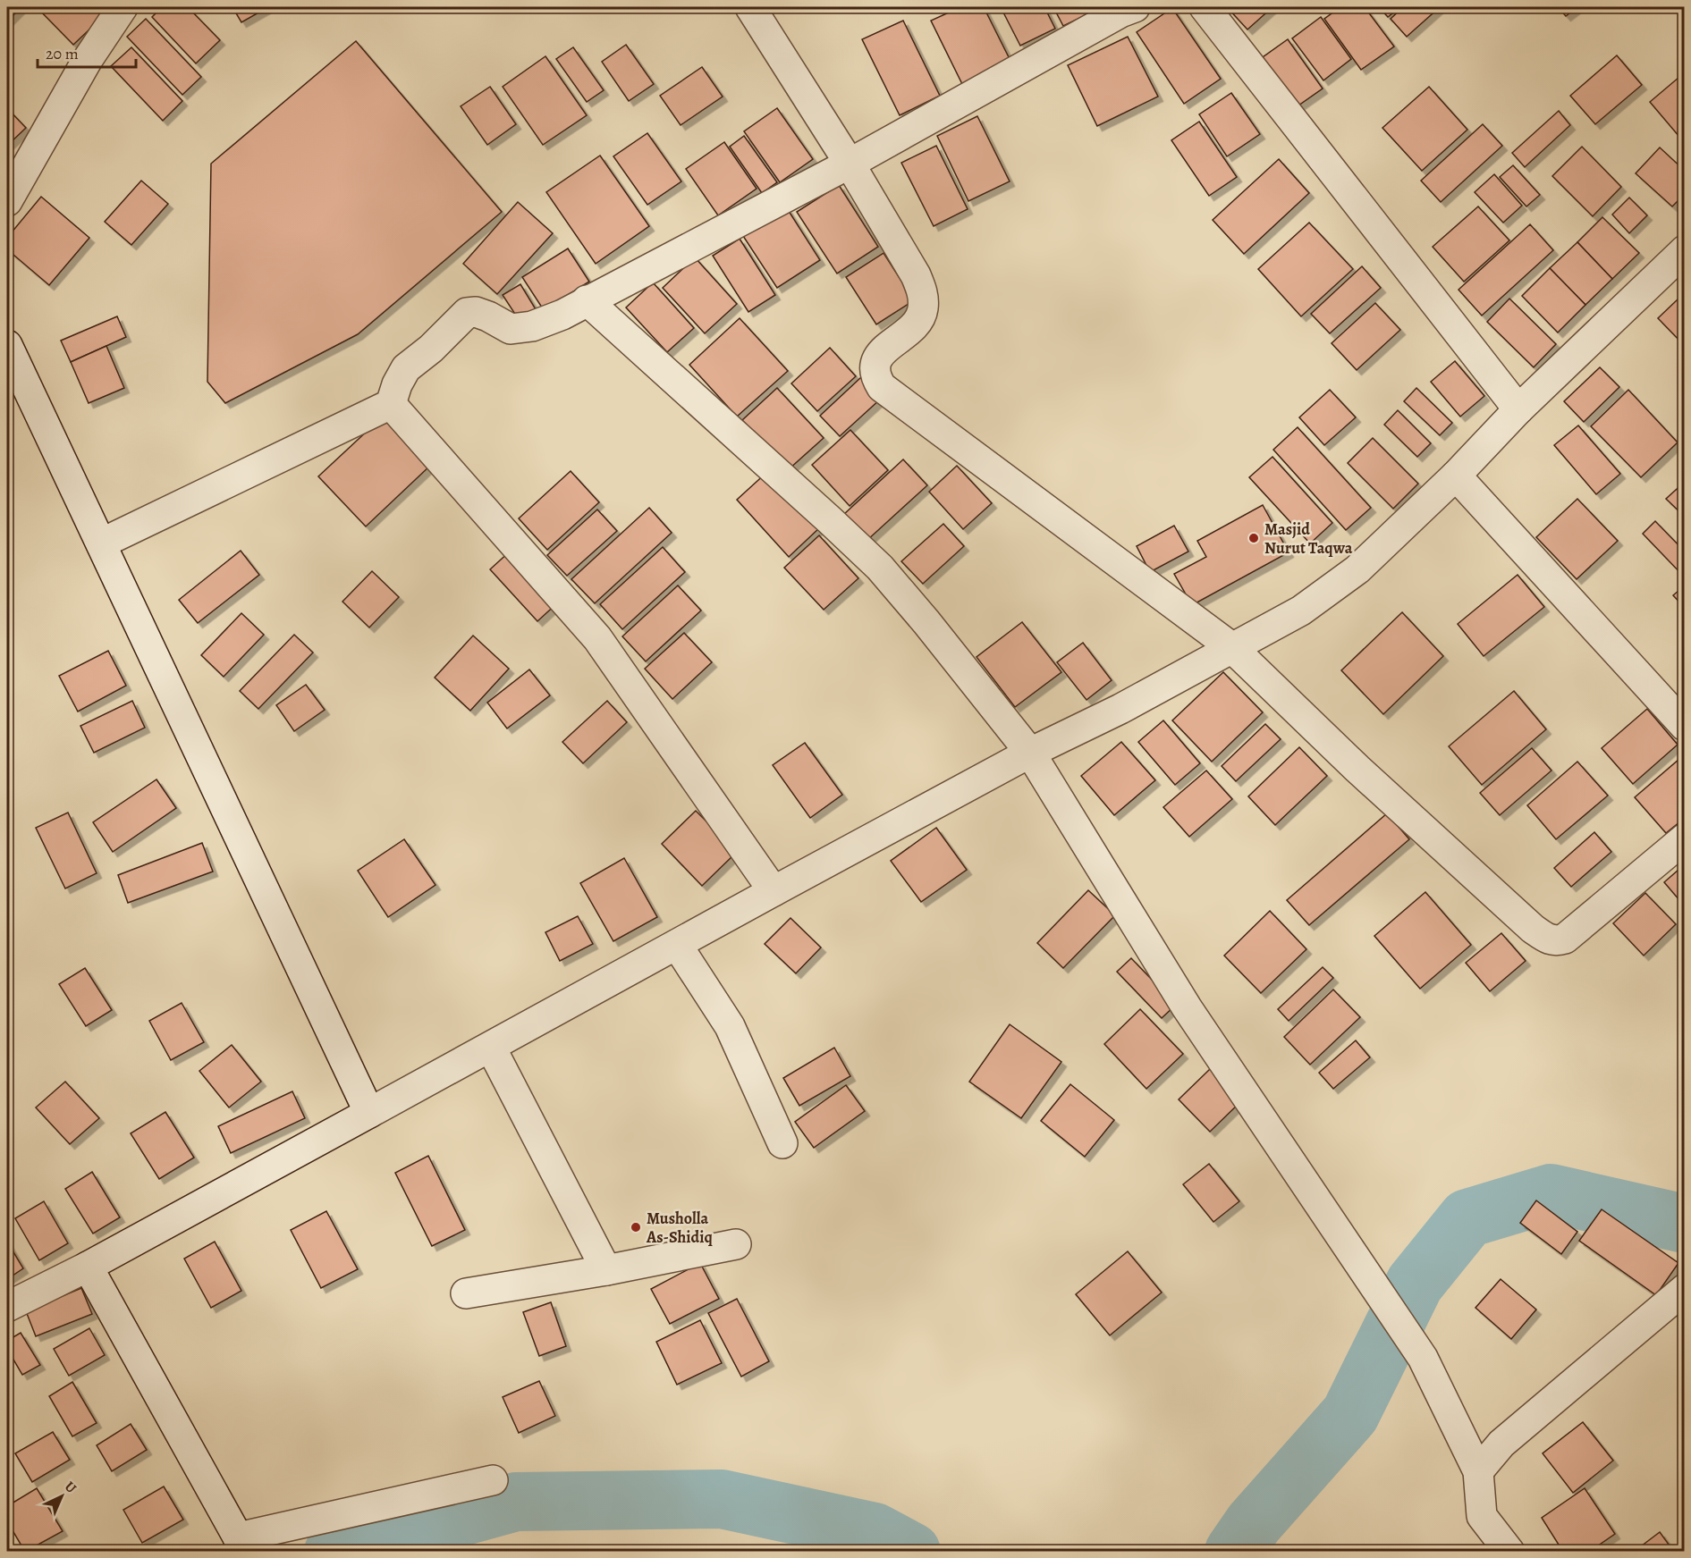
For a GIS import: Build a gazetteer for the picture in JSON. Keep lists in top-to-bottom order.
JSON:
{
  "places": ["Masjid Nurut Taqwa", "Musholla As-Shidiq"],
  "scale_bar": "20 m",
  "north": "top right"
}
